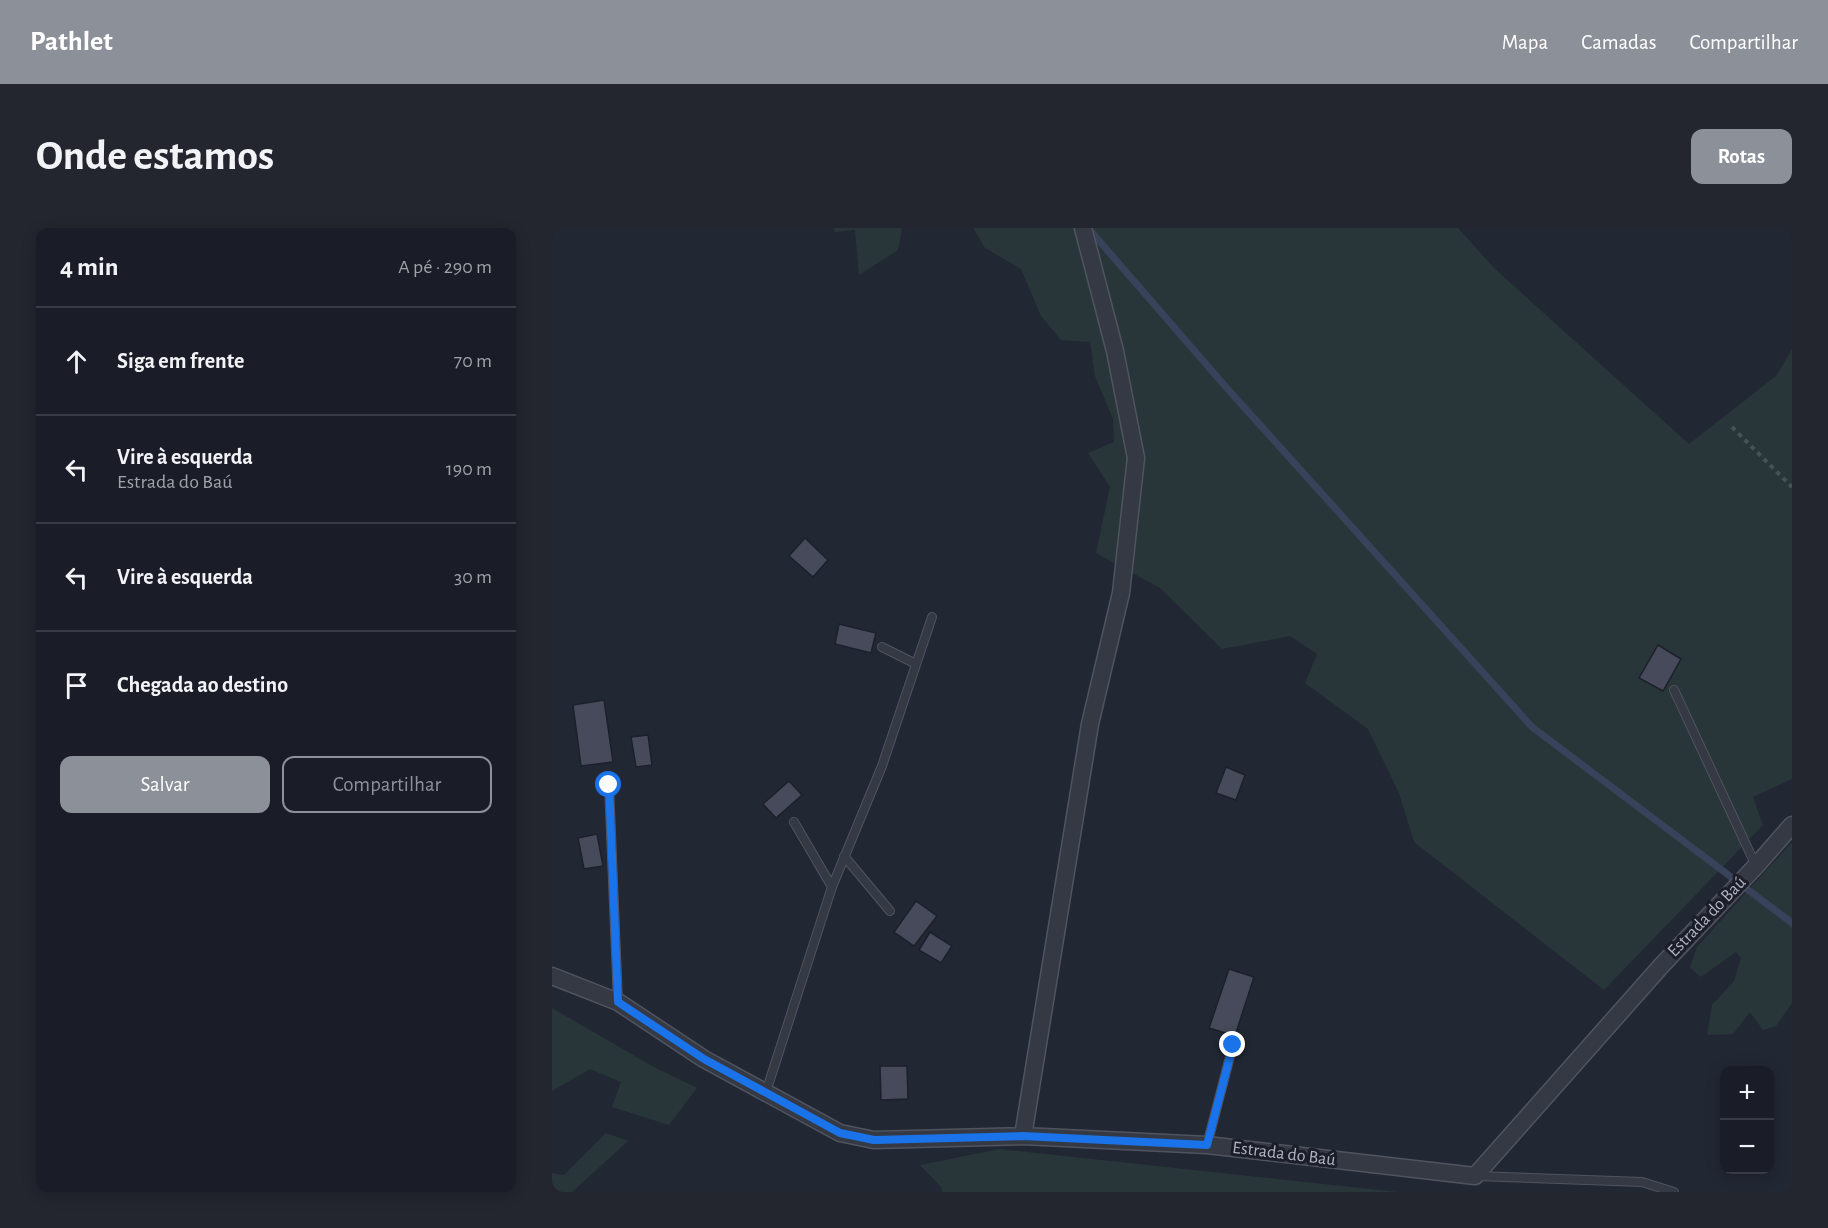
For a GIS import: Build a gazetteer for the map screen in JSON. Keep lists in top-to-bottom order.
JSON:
{
  "streets": {
    "street": ["Estrada do Baú"]
  },
  "page": {
    "header": "Pathlet",
    "nav": ["Mapa", "Camadas", "Compartilhar"],
    "buttons": [
      "Rotas",
      ["Salvar", "Compartilhar"]
    ],
    "title": "Onde estamos",
    "heading": ["4 min", "A pé · 290 m"],
    "list": [
      ["Siga em frente", "70 m"],
      ["Vire à esquerda", "Estrada do Baú", "190 m"],
      ["Vire à esquerda", "30 m"],
      "Chegada ao destino"
    ],
    "map_buttons": ["+", "−"]
  }
}
